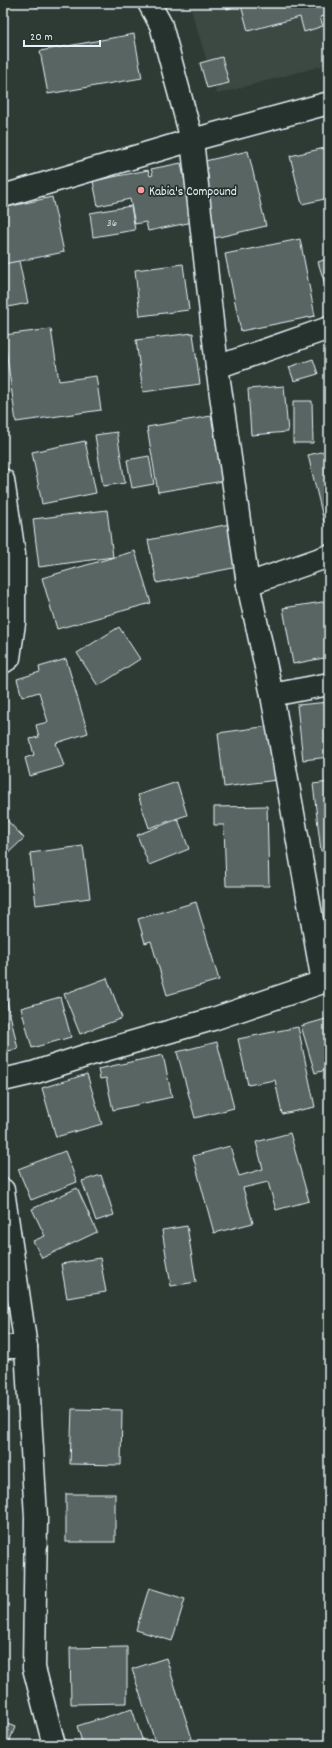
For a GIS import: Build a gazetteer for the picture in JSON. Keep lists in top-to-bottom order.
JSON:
{
  "places": ["Kabia's Compound"],
  "house_numbers": ["36"],
  "scale_bar": "20 m"
}
